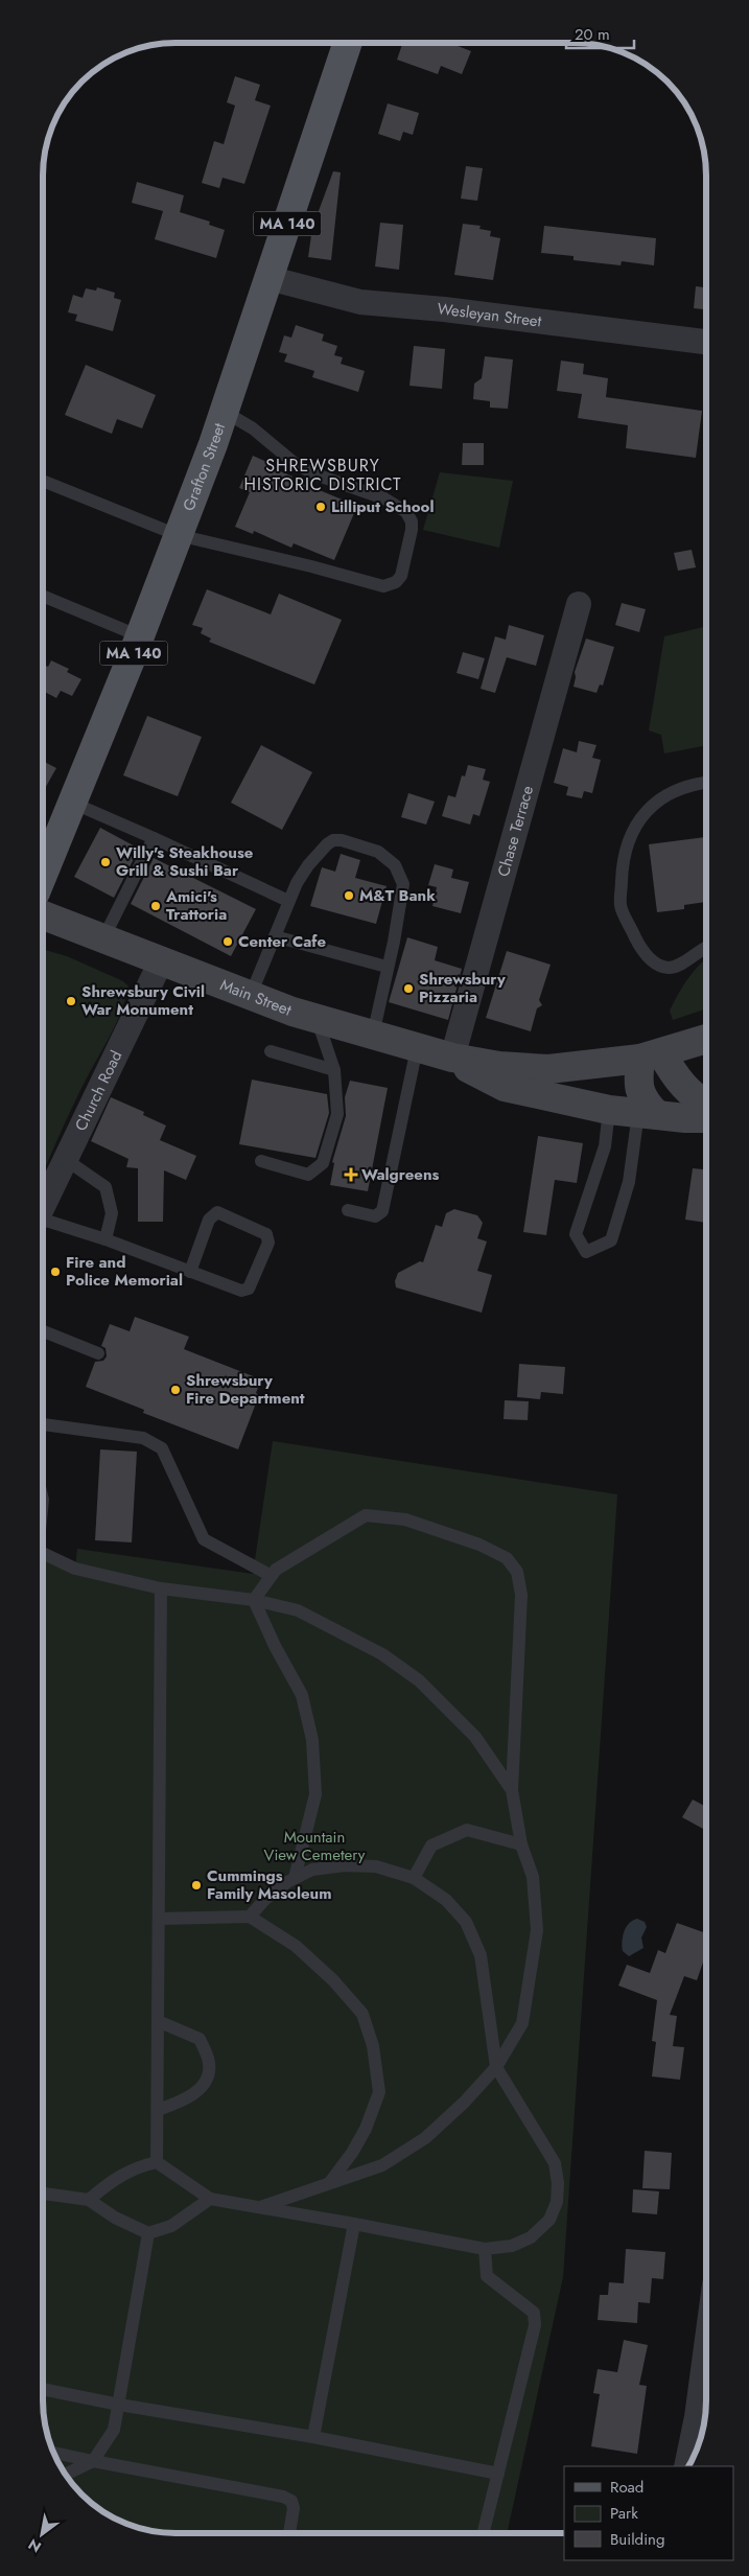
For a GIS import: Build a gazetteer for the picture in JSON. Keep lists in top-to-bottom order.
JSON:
{
  "streets": {
    "main road": ["MA 140", "Grafton Street", "Main Street"],
    "street": ["Wesleyan Street", "Chase Terrace", "Church Road"]
  },
  "crossings": [
    ["Wesleyan Street", "Grafton Street"],
    ["Chase Terrace", "Main Street"],
    ["Main Street", "Church Road"]
  ],
  "districts": ["SHREWSBURY HISTORIC DISTRICT"],
  "parks": ["Mountain View Cemetery"],
  "places": {
    "other": [
      "Lilliput School",
      "Willy's Steakhouse Grill & Sushi Bar",
      "M&T Bank",
      "Amici's Trattoria",
      "Center Cafe",
      "Shrewsbury Pizzaria",
      "Shrewsbury Civil War Monument",
      "Fire and Police Memorial",
      "Shrewsbury Fire Department",
      "Cummings Family Masoleum"
    ],
    "health": ["Walgreens"]
  },
  "legend": ["Road", "Park", "Building"],
  "scale_bar": "20 m",
  "north": "bottom left"
}
